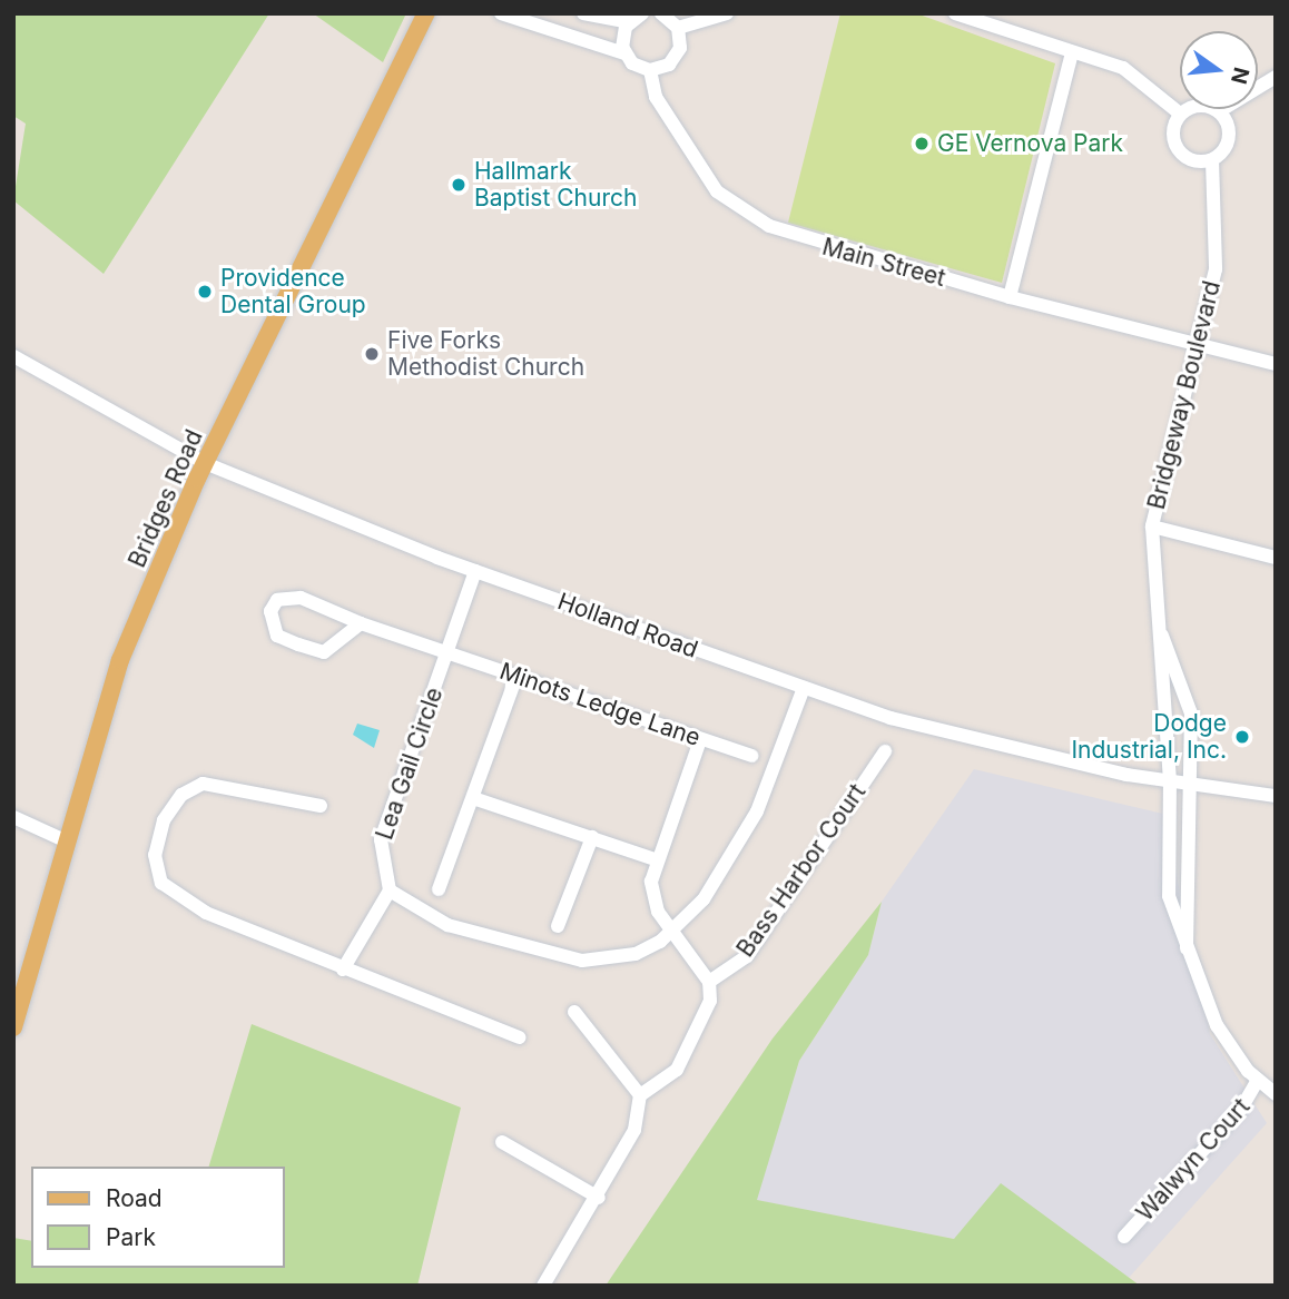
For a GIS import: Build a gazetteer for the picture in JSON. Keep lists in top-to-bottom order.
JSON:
{
  "streets": {
    "main road": ["Bridges Road"],
    "street": [
      "Main Street",
      "Bridgeway Boulevard",
      "Holland Road",
      "Minots Ledge Lane",
      "Lea Gail Circle",
      "Bass Harbor Court",
      "Walwyn Court"
    ]
  },
  "crossings": [
    ["Main Street", "Bridgeway Boulevard"],
    ["Bridgeway Boulevard", "Holland Road"],
    ["Bridgeway Boulevard", "Walwyn Court"],
    ["Bridges Road", "Holland Road"],
    ["Holland Road", "Lea Gail Circle"],
    ["Minots Ledge Lane", "Lea Gail Circle"]
  ],
  "places": [
    "GE Vernova Park",
    "Hallmark Baptist Church",
    "Providence Dental Group",
    "Five Forks Methodist Church",
    "Dodge Industrial, Inc."
  ],
  "legend": ["Road", "Park"],
  "north": "right"
}
